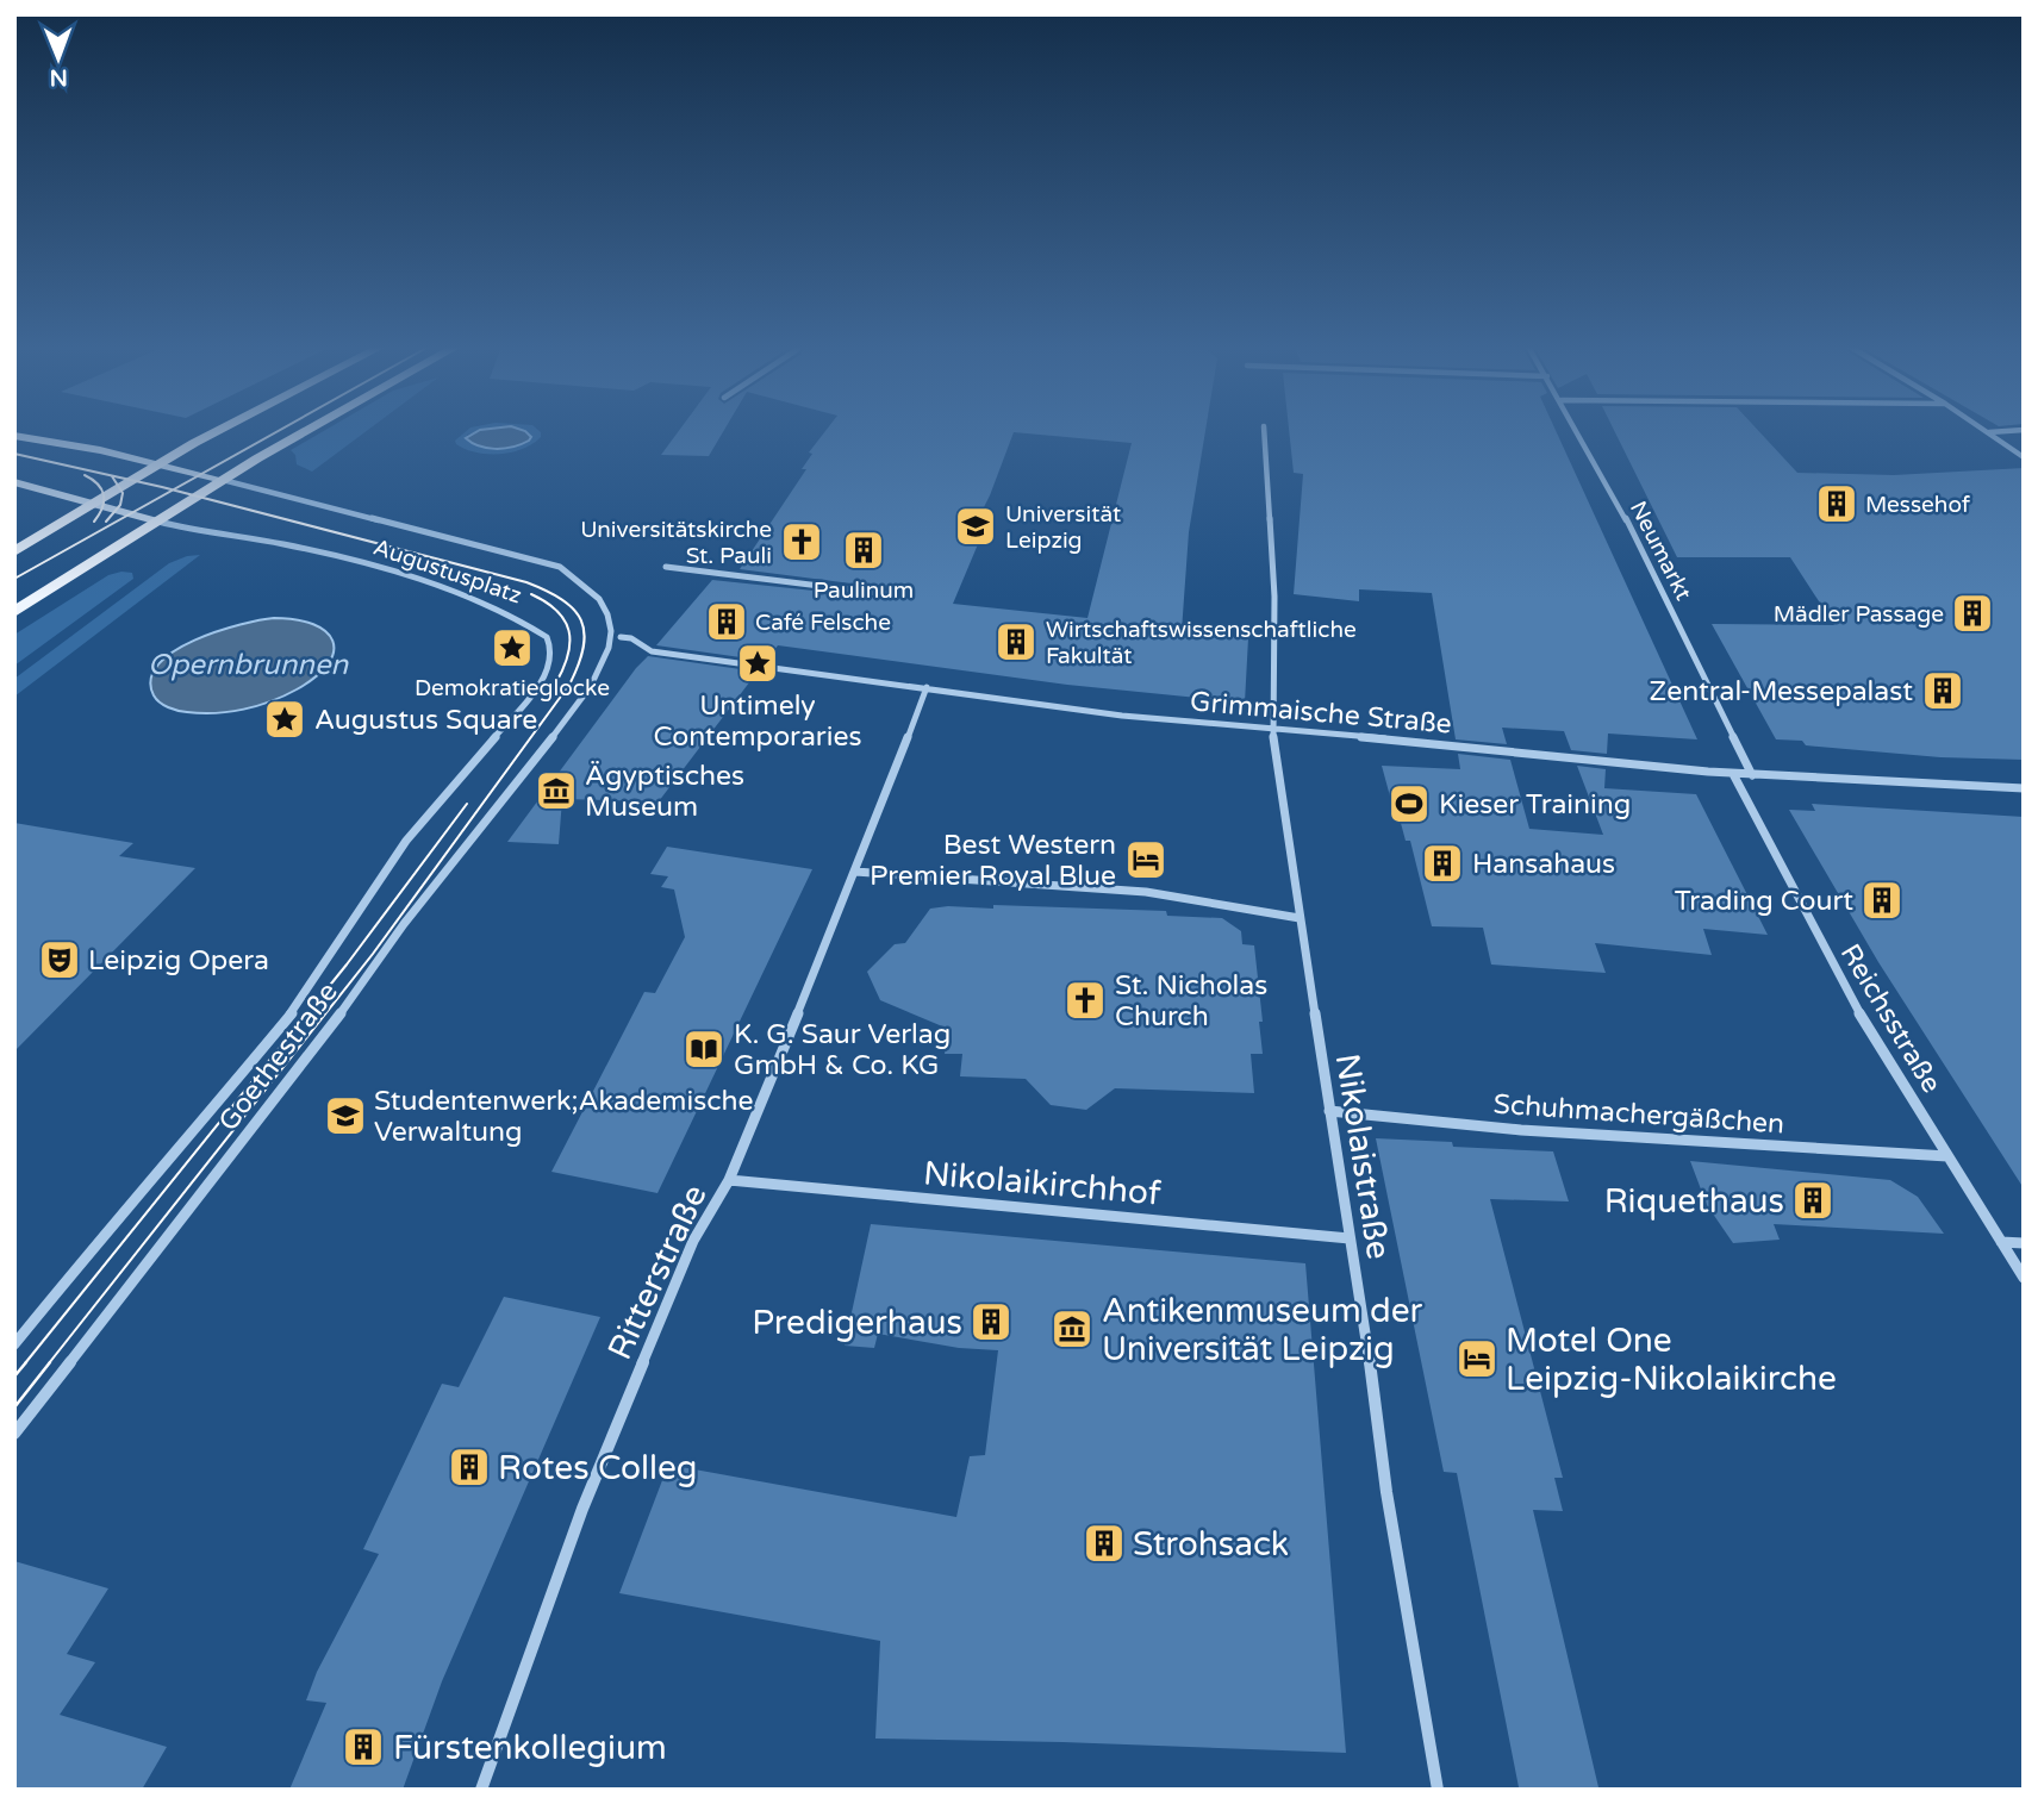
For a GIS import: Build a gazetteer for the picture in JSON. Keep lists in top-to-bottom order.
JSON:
{
  "streets": {
    "street": [
      "Neumarkt",
      "Augustusplatz",
      "Grimmaische Straße",
      "Reichsstraße",
      "Goethestraße",
      "Schuhmachergäßchen",
      "Nikolaistraße",
      "Nikolaikirchhof",
      "Ritterstraße"
    ]
  },
  "crossings": [
    ["Neumarkt", "Grimmaische Straße"],
    ["Augustusplatz", "Goethestraße"],
    ["Grimmaische Straße", "Reichsstraße"],
    ["Grimmaische Straße", "Nikolaistraße"],
    ["Grimmaische Straße", "Ritterstraße"],
    ["Reichsstraße", "Schuhmachergäßchen"],
    ["Schuhmachergäßchen", "Nikolaistraße"],
    ["Nikolaistraße", "Nikolaikirchhof"],
    ["Nikolaikirchhof", "Ritterstraße"]
  ],
  "water": ["Opernbrunnen"],
  "places": {
    "building": [
      "Messehof",
      "Paulinum",
      "Mädler Passage",
      "Café Felsche",
      "Wirtschaftswissenschaftliche Fakultät",
      "Zentral-Messepalast",
      "Hansahaus",
      "Trading Court",
      "Riquethaus",
      "Predigerhaus",
      "Rotes Colleg",
      "Strohsack",
      "Fürstenkollegium"
    ],
    "school or university": ["Universität Leipzig", "Studentenwerk;Akademische Verwaltung"],
    "church": ["Universitätskirche St. Pauli", "St. Nicholas Church"],
    "place": ["Demokratieglocke", "Untimely Contemporaries", "Augustus Square"],
    "museum": ["Ägyptisches Museum", "Antikenmuseum der Universität Leipzig"],
    "sports": ["Kieser Training"],
    "hotel": ["Best Western Premier Royal Blue", "Motel One Leipzig-Nikolaikirche"],
    "theatre": ["Leipzig Opera"],
    "library": ["K. G. Saur Verlag GmbH & Co. KG"]
  },
  "north": "bottom"
}
